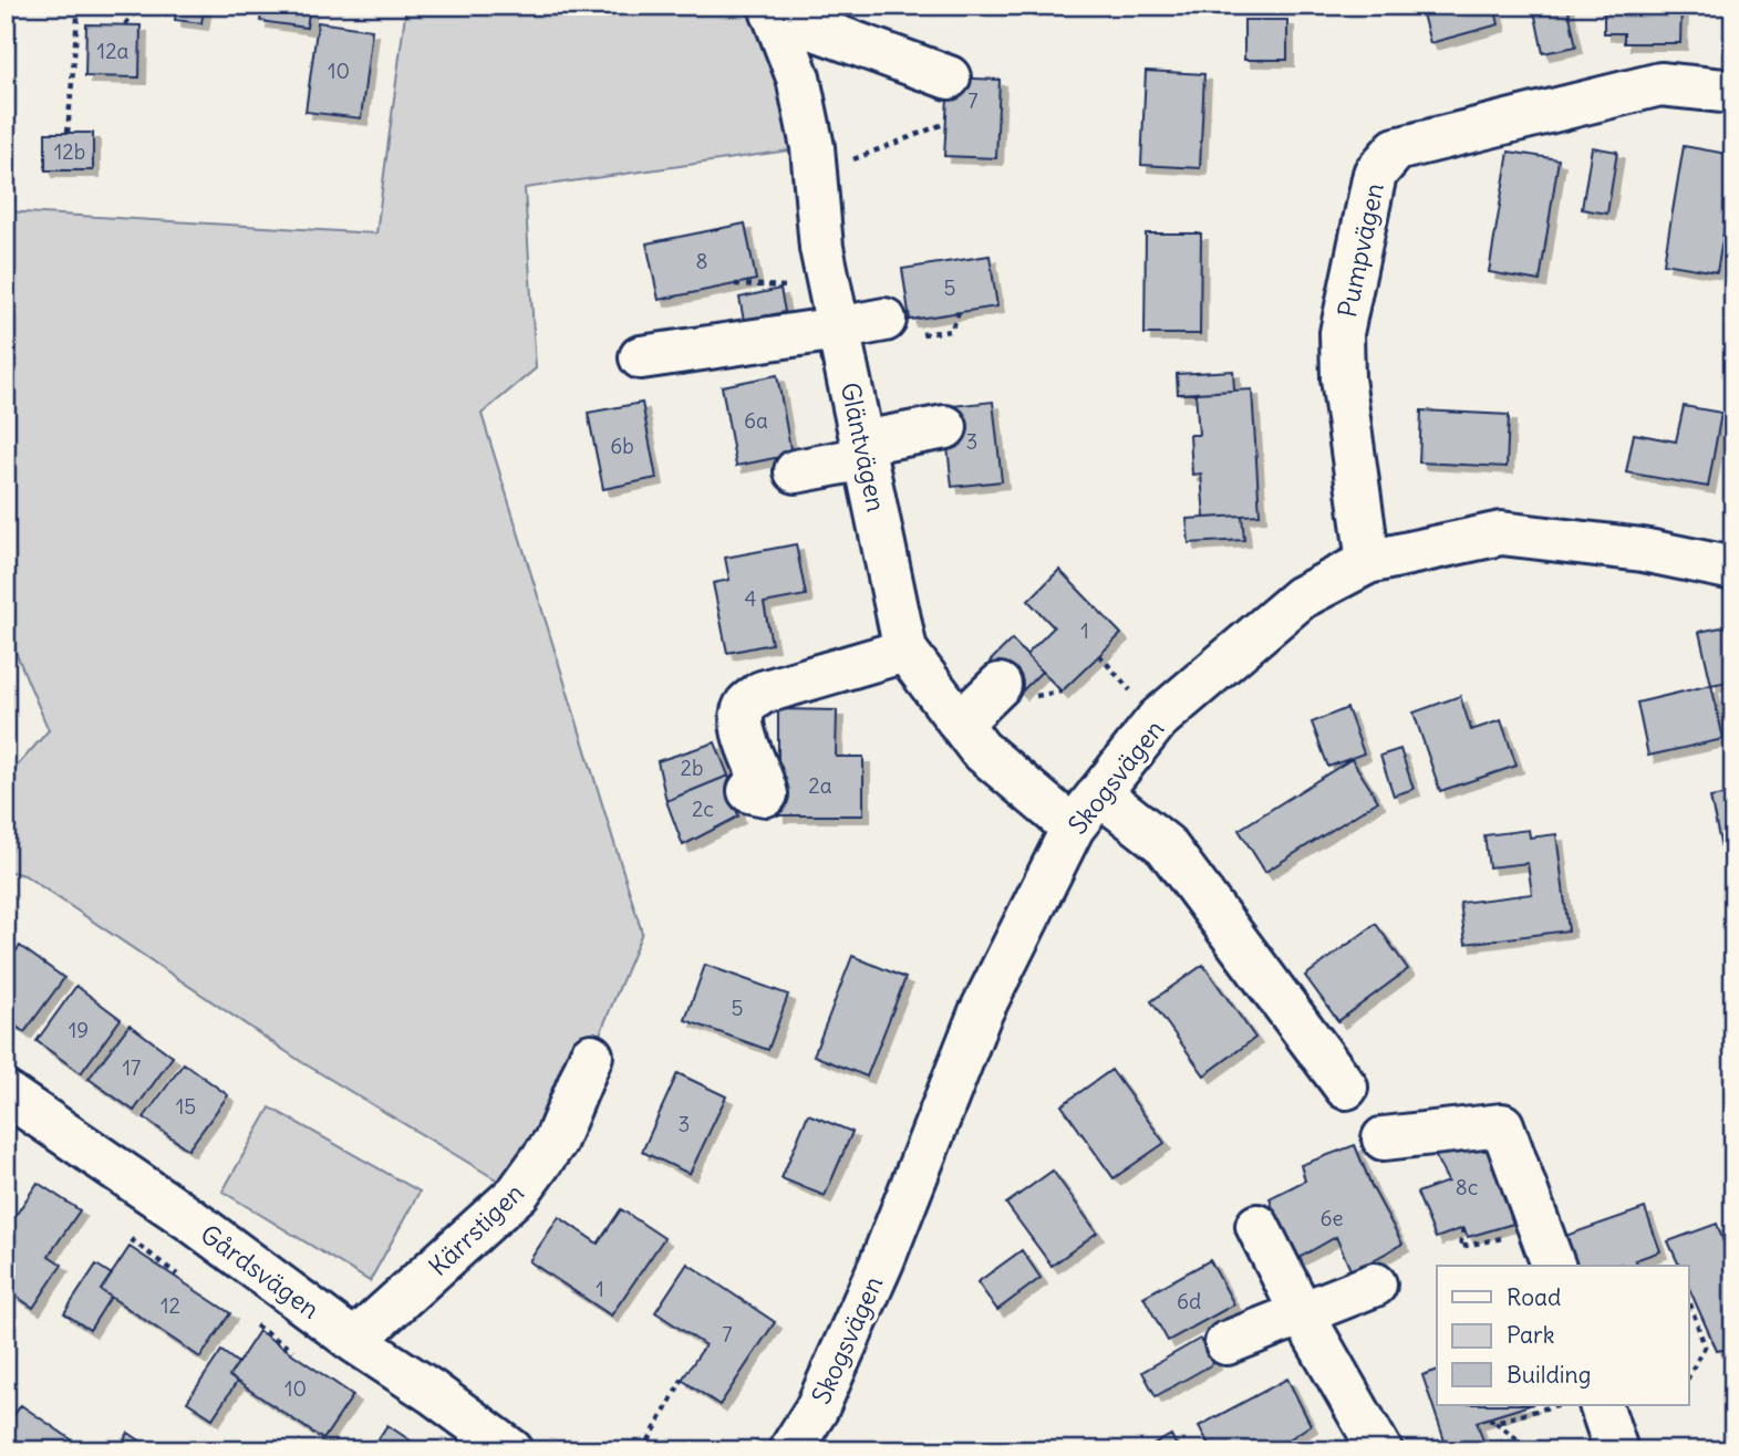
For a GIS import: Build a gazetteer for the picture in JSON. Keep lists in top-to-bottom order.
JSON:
{
  "streets": {
    "street": [
      "Pumpvägen",
      "Gläntvägen",
      "Skogsvägen",
      "Kärrstigen",
      "Gårdsvägen"
    ]
  },
  "crossings": [
    ["Pumpvägen", "Skogsvägen"],
    ["Gläntvägen", "Skogsvägen"],
    ["Kärrstigen", "Gårdsvägen"]
  ],
  "house_numbers": [
    "12a",
    "10",
    "7",
    "12b",
    "8",
    "5",
    "6a",
    "3",
    "6b",
    "4",
    "1",
    "2b",
    "2a",
    "2c",
    "5",
    "19",
    "17",
    "15",
    "3",
    "8c",
    "6e",
    "1",
    "6d",
    "12",
    "7",
    "10"
  ],
  "legend": ["Road", "Park", "Building"]
}
